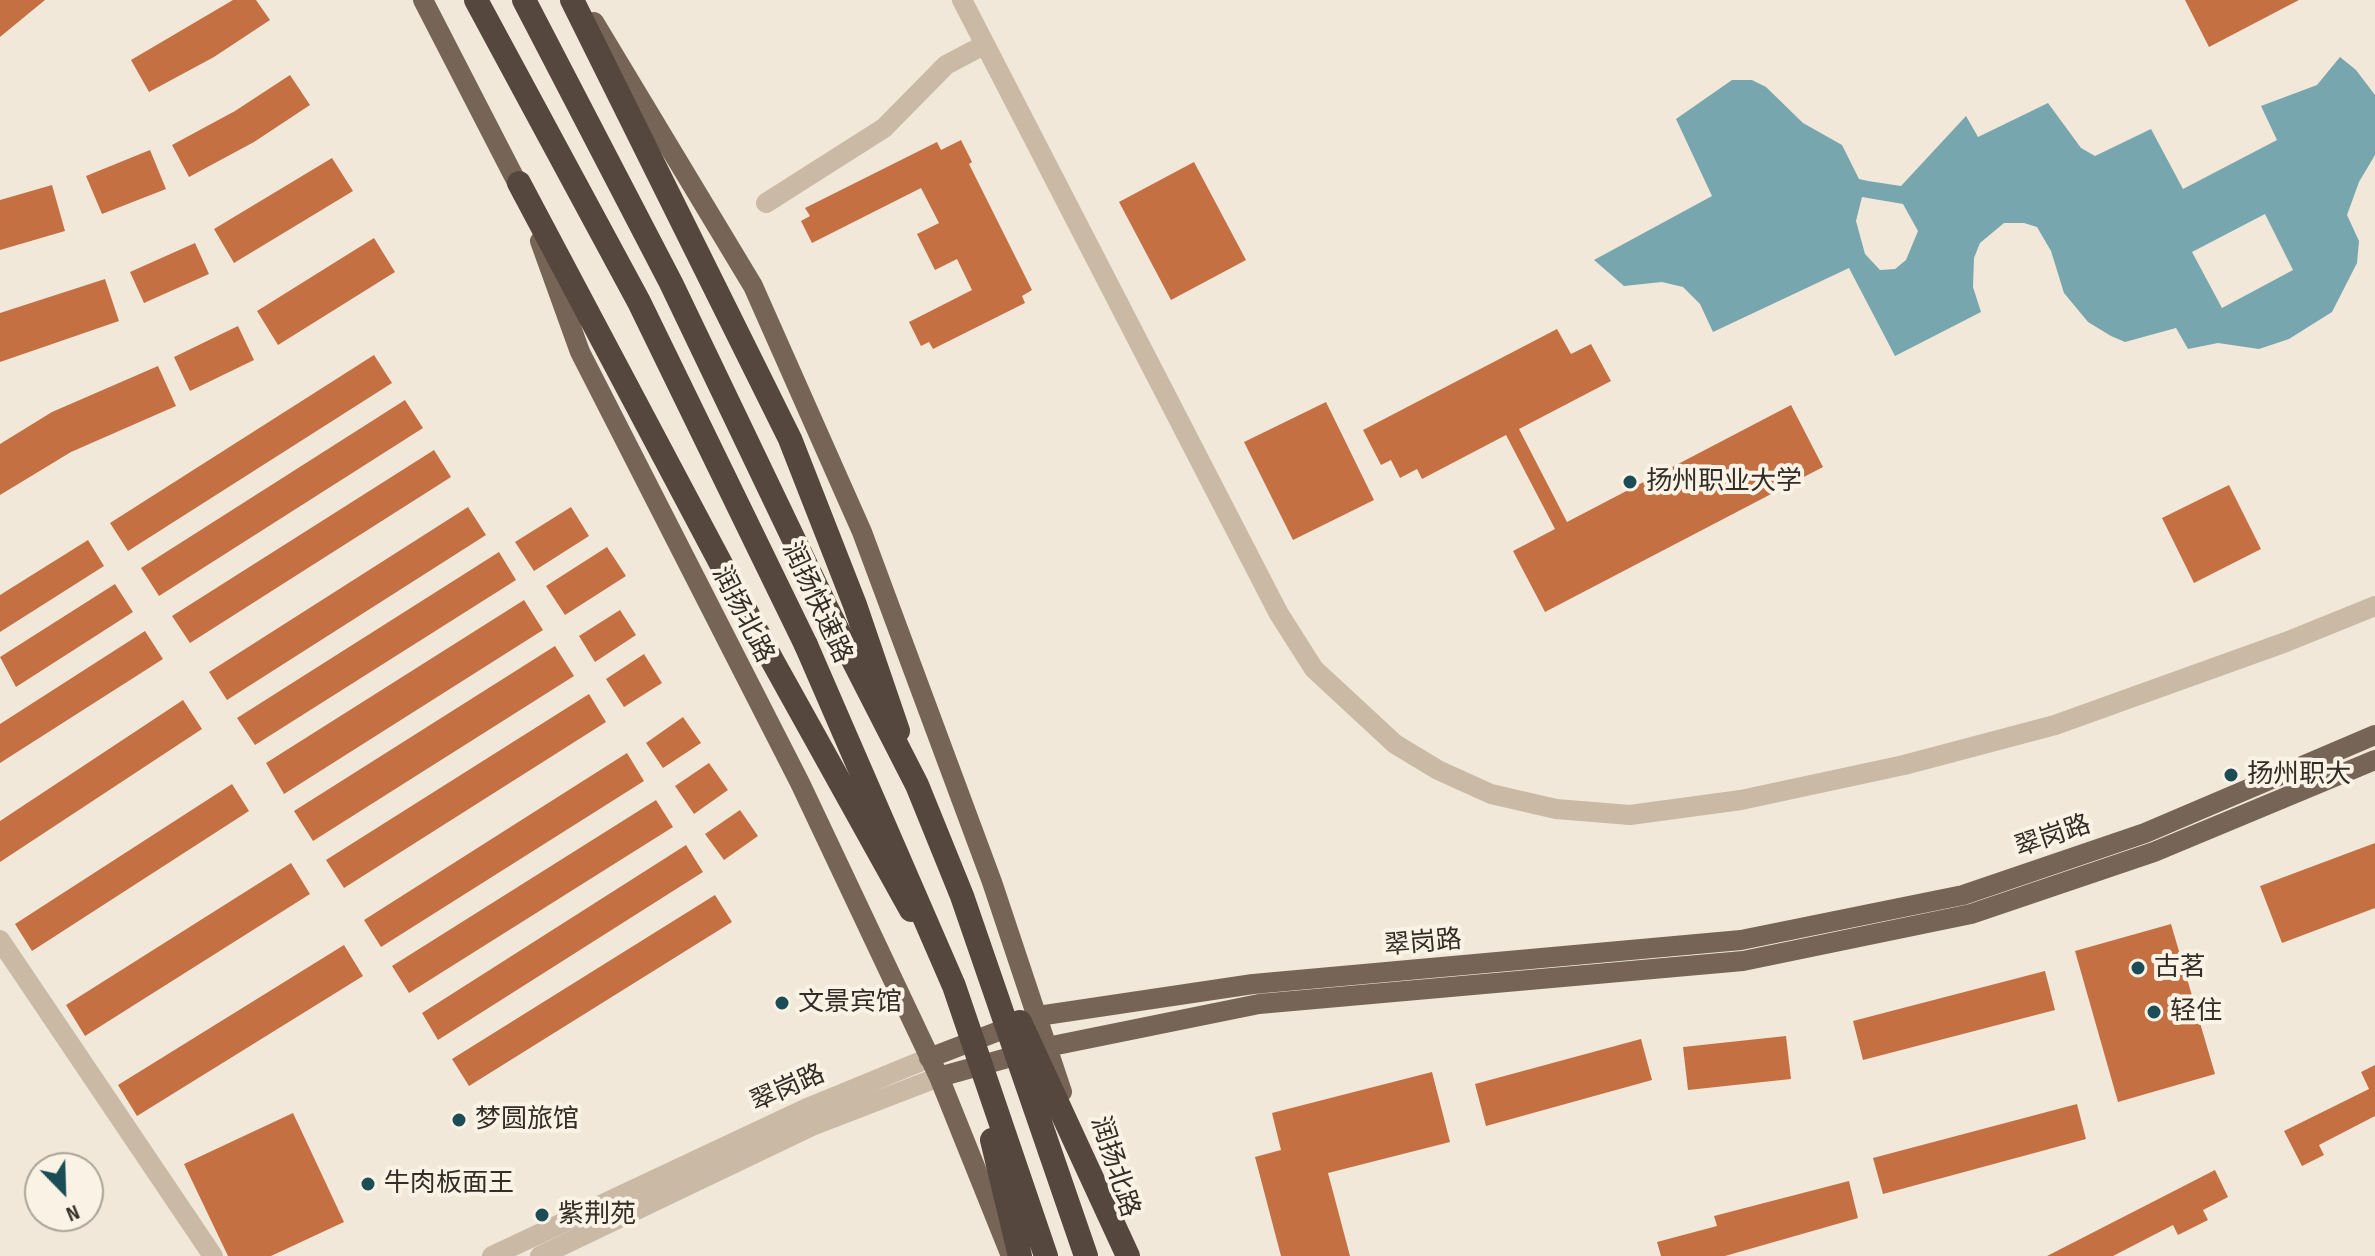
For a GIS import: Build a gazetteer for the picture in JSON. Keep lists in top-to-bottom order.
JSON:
{
  "streets": {
    "highway": ["润扬快速路"],
    "main road": ["润扬北路", "翠岗路"]
  },
  "crossings": [
    ["润扬北路", "翠岗路"]
  ],
  "places": [
    "扬州职业大学",
    "扬州职大",
    "古茗",
    "文景宾馆",
    "轻住",
    "梦圆旅馆",
    "牛肉板面王",
    "紫荆苑"
  ],
  "north": "bottom right"
}
